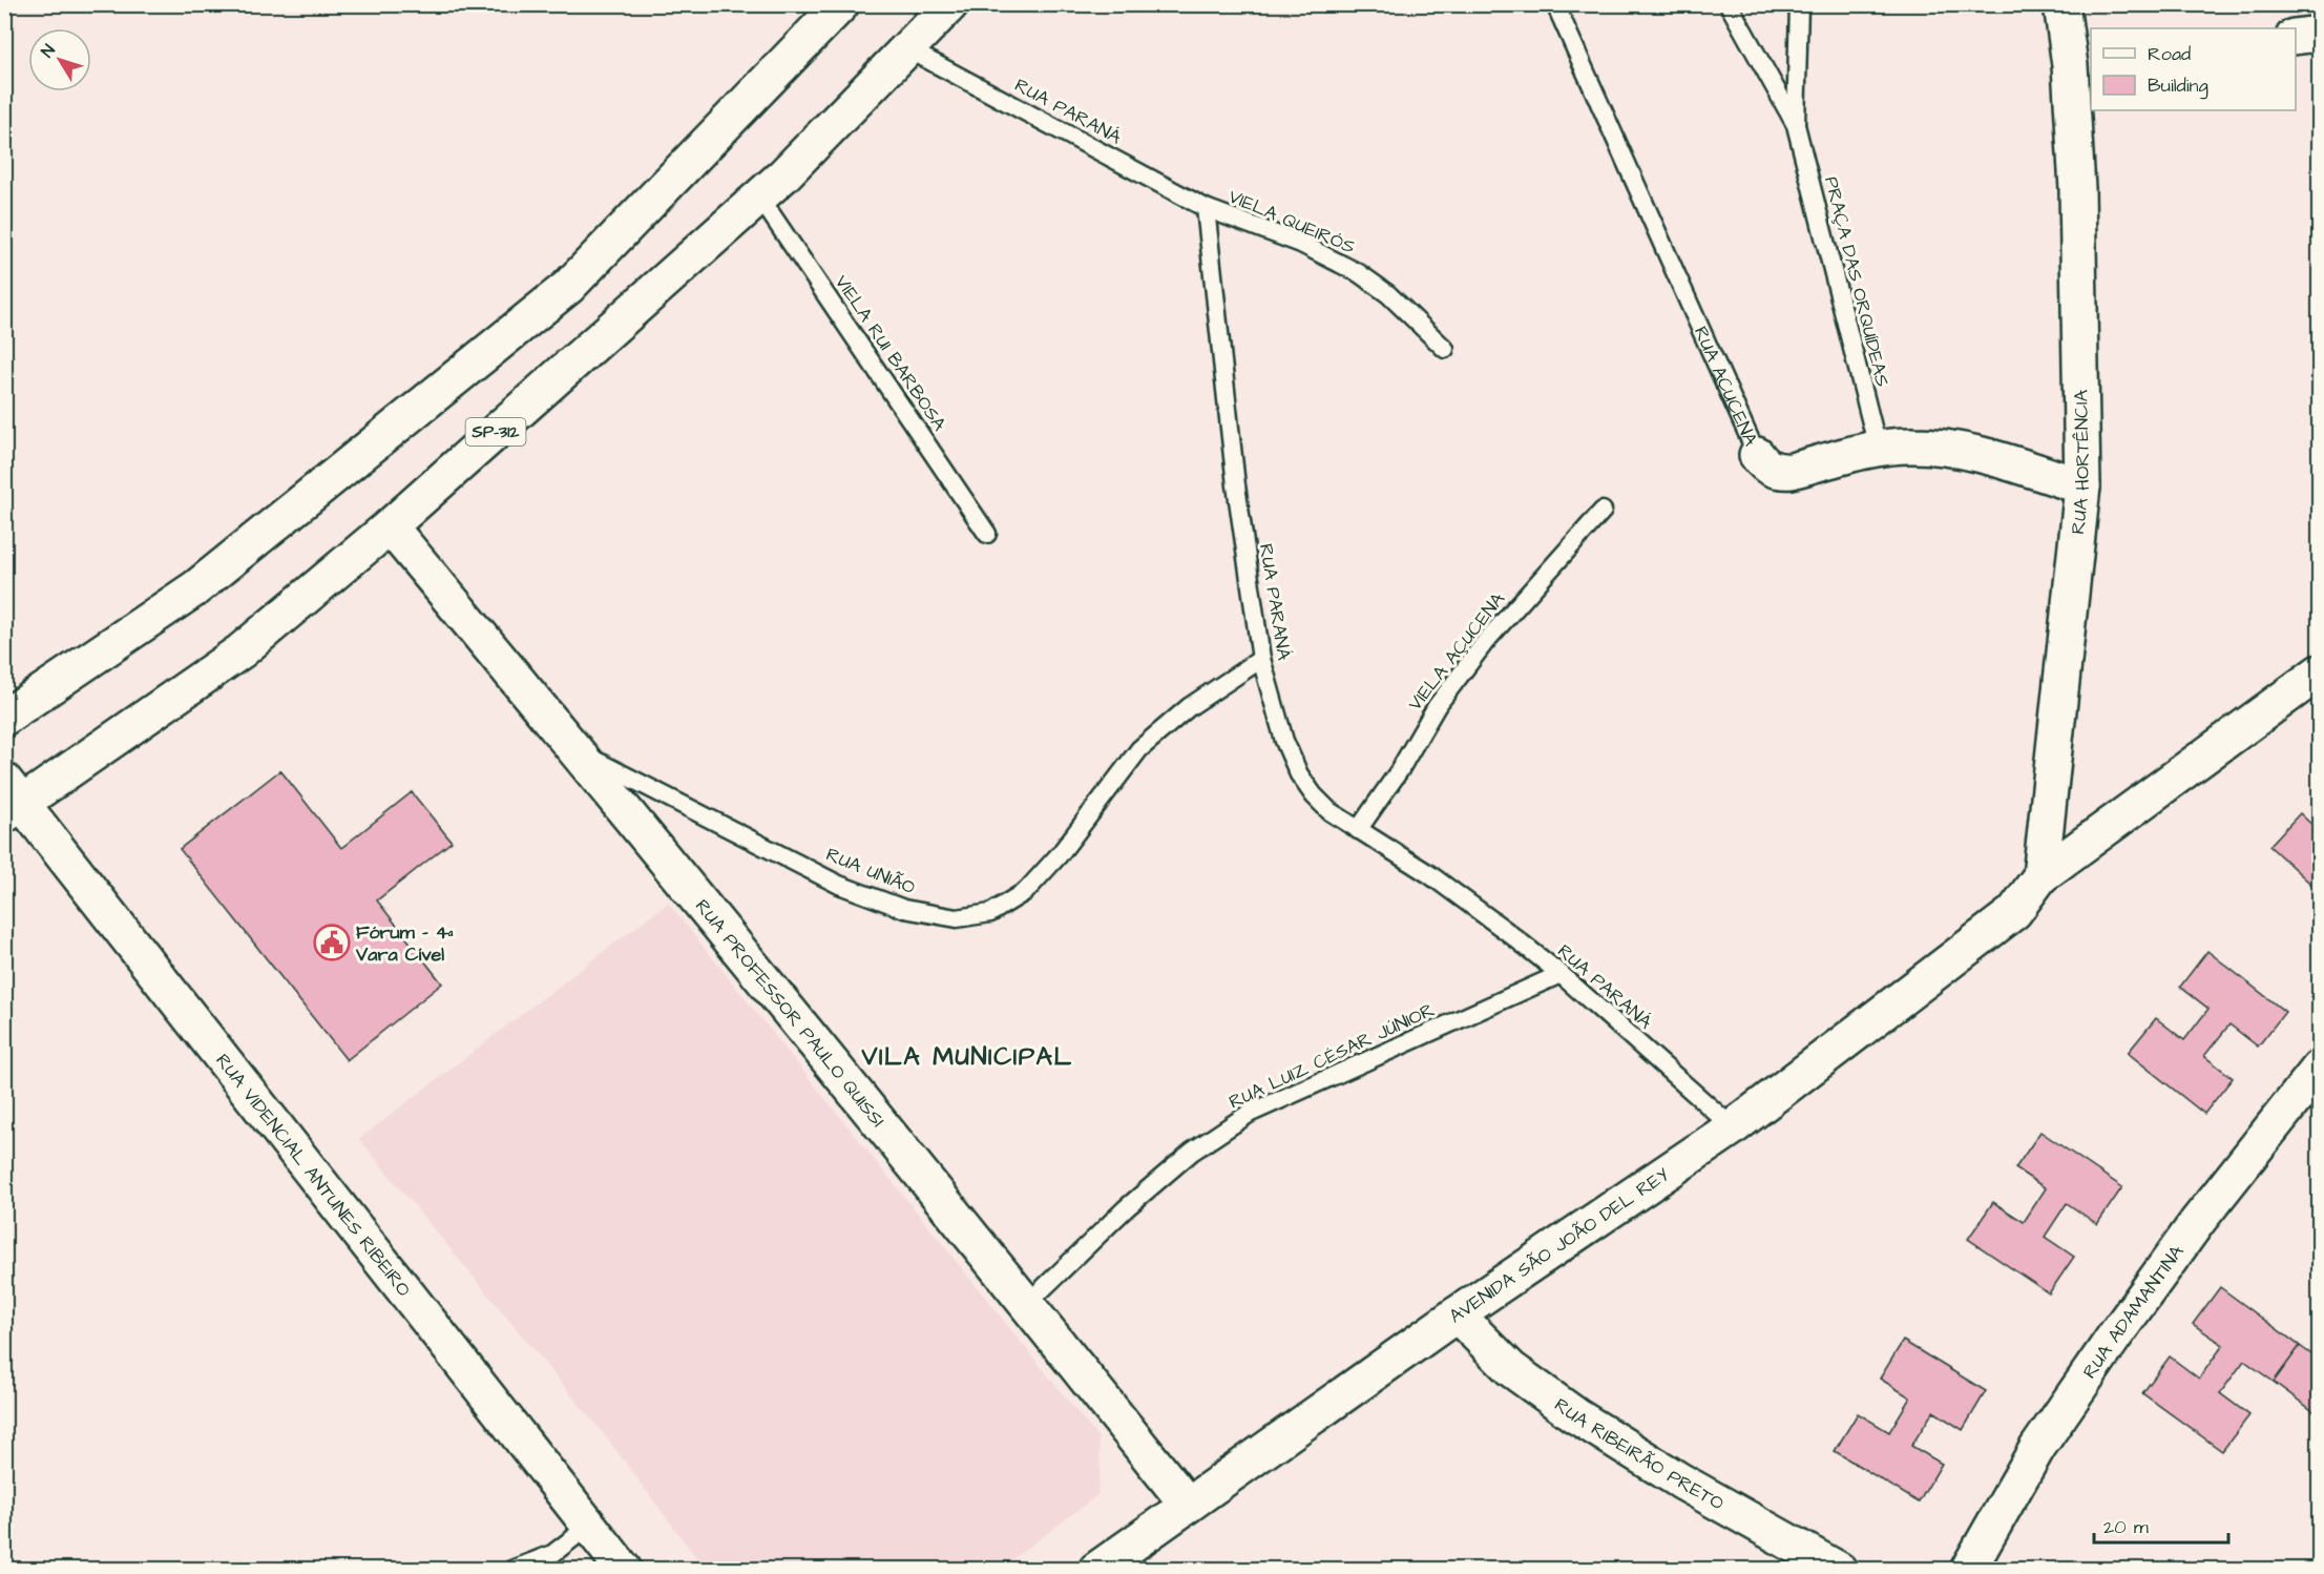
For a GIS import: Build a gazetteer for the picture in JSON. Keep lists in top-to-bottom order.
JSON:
{
  "streets": {
    "street": [
      "RUA AÇUCENA",
      "SP-312",
      "RUA HORTÊNCIA",
      "RUA PROFESSOR PAULO QUISSI",
      "RUA VIDENCIAL ANTUNES RIBEIRO",
      "AVENIDA SÃO JOÃO DEL REY",
      "RUA ADAMANTINA",
      "RUA RIBEIRÃO PRETO"
    ],
    "lane": [
      "RUA PARANÁ",
      "VIELA QUEIRÓS",
      "PRAÇA DAS ORQUÍDEAS",
      "VIELA RUI BARBOSA",
      "VIELA AÇUCENA",
      "RUA UNIÃO",
      "RUA LUIZ CÉSAR JÚNIOR"
    ]
  },
  "crossings": [
    ["RUA PARANÁ", "VIELA QUEIRÓS"],
    ["RUA PARANÁ", "SP-312"],
    ["RUA PARANÁ", "VIELA AÇUCENA"],
    ["RUA PARANÁ", "RUA UNIÃO"],
    ["RUA PARANÁ", "RUA LUIZ CÉSAR JÚNIOR"],
    ["RUA PARANÁ", "AVENIDA SÃO JOÃO DEL REY"],
    ["PRAÇA DAS ORQUÍDEAS", "RUA AÇUCENA"],
    ["VIELA RUI BARBOSA", "SP-312"],
    ["RUA AÇUCENA", "RUA HORTÊNCIA"],
    ["SP-312", "RUA PROFESSOR PAULO QUISSI"],
    ["SP-312", "RUA VIDENCIAL ANTUNES RIBEIRO"],
    ["RUA HORTÊNCIA", "AVENIDA SÃO JOÃO DEL REY"],
    ["RUA UNIÃO", "RUA PROFESSOR PAULO QUISSI"],
    ["RUA PROFESSOR PAULO QUISSI", "RUA LUIZ CÉSAR JÚNIOR"],
    ["RUA PROFESSOR PAULO QUISSI", "AVENIDA SÃO JOÃO DEL REY"],
    ["AVENIDA SÃO JOÃO DEL REY", "RUA RIBEIRÃO PRETO"]
  ],
  "districts": ["VILA MUNICIPAL"],
  "places": {
    "public building": ["Fórum - 4ª Vara Cível"]
  },
  "legend": ["Road", "Building"],
  "scale_bar": "20 m",
  "north": "top left"
}
